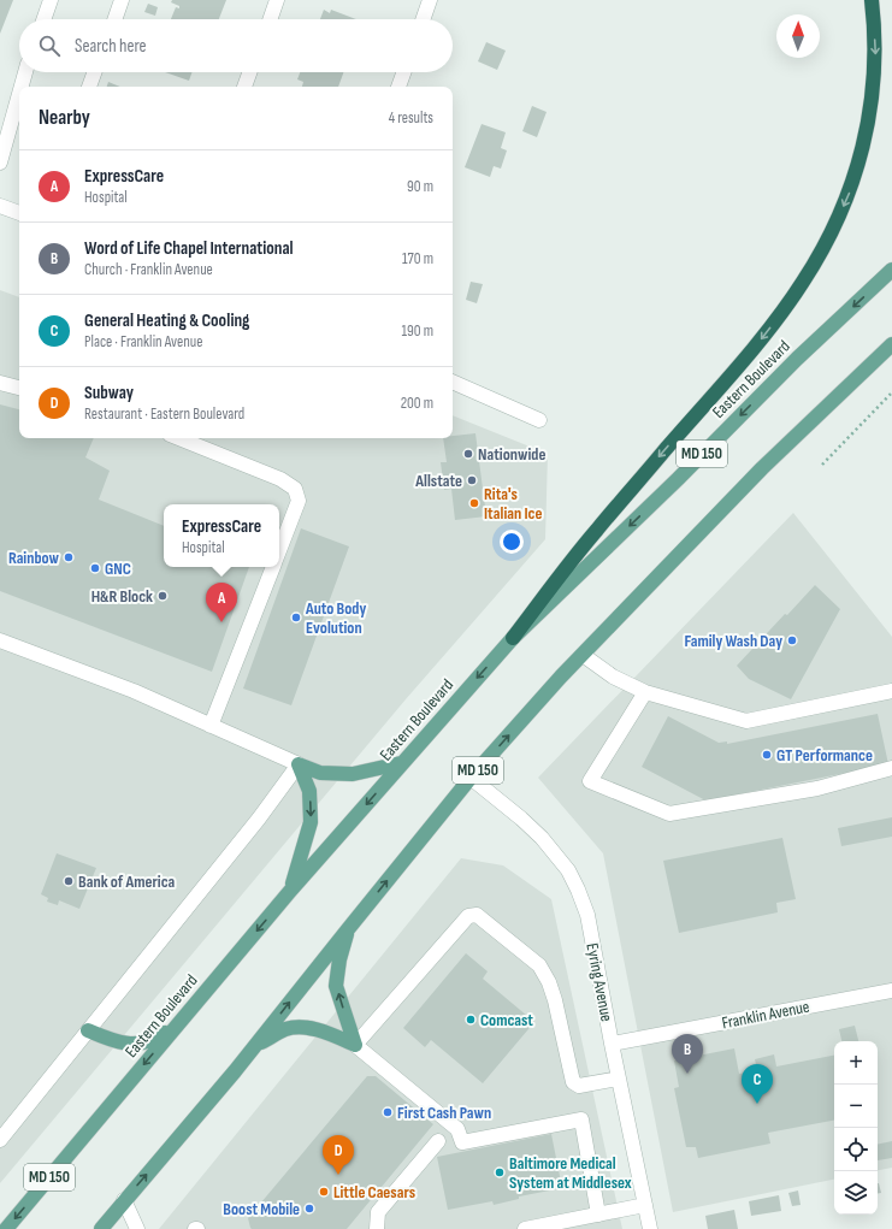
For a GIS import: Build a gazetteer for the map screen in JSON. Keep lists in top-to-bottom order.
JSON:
{
  "streets": {
    "main road": ["Eastern Boulevard", "MD 150"],
    "street": ["Eyring Avenue", "Franklin Avenue"]
  },
  "crossings": [
    ["MD 150", "Eyring Avenue"],
    ["Eyring Avenue", "Franklin Avenue"]
  ],
  "places": [
    "Nationwide",
    "Allstate",
    "Rita's Italian Ice",
    "Rainbow",
    "GNC",
    "H&R Block",
    "Auto Body Evolution",
    "Family Wash Day",
    "GT Performance",
    "Bank of America",
    "Comcast",
    "First Cash Pawn",
    "Baltimore Medical System at Middlesex",
    "Little Caesars",
    "Boost Mobile"
  ],
  "north": "top",
  "page": {
    "search": "Search here",
    "heading": ["Nearby", "4 results"],
    "list": [
      {
        "mark": "A",
        "name": "ExpressCare",
        "note": "Hospital",
        "value": "90 m"
      },
      {
        "mark": "B",
        "name": "Word of Life Chapel International",
        "note": "Church · Franklin Avenue",
        "value": "170 m"
      },
      {
        "mark": "C",
        "name": "General Heating & Cooling",
        "note": "Place · Franklin Avenue",
        "value": "190 m"
      },
      {
        "mark": "D",
        "name": "Subway",
        "note": "Restaurant · Eastern Boulevard",
        "value": "200 m"
      }
    ],
    "popup": ["ExpressCare", "Hospital"],
    "pins": [
      "A",
      "B",
      "C",
      "D"
    ],
    "map_buttons": ["+", "−"]
  }
}
